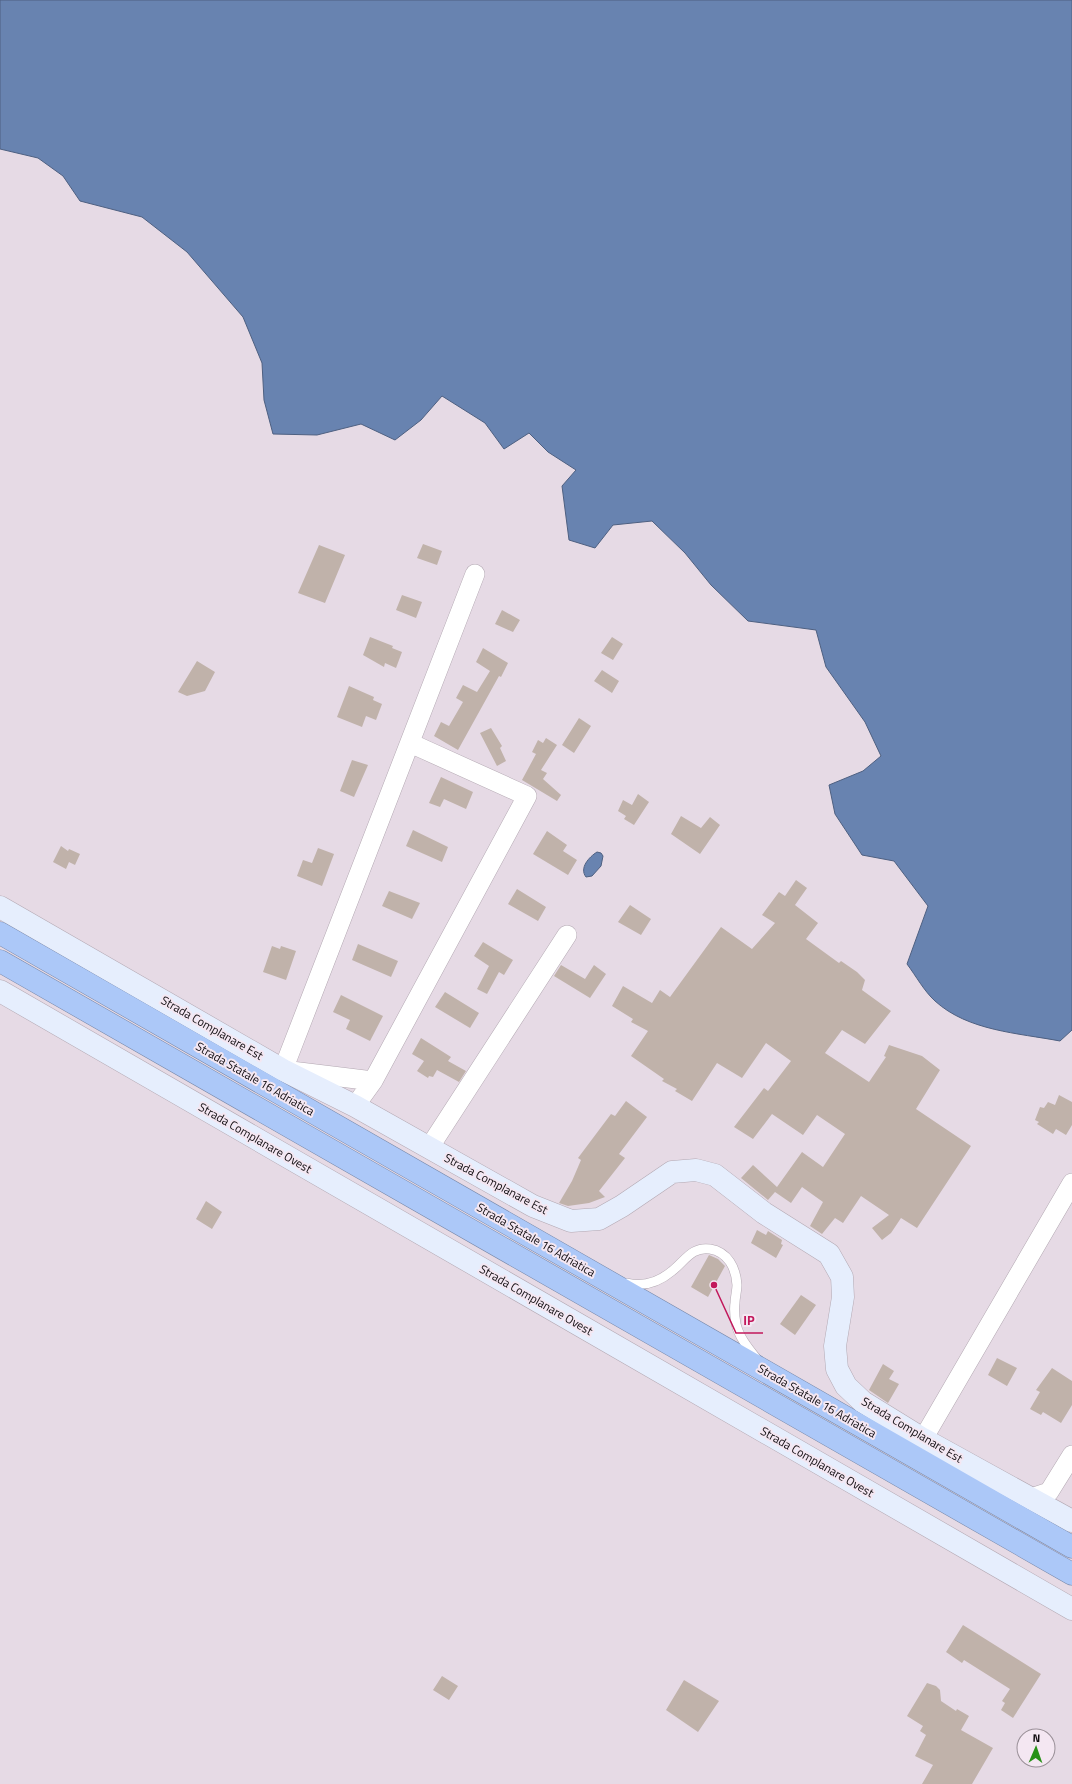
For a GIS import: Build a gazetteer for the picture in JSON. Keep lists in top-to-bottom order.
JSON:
{
  "streets": {
    "highway": ["Strada Statale 16 Adriatica"],
    "street": ["Strada Complanare Est", "Strada Complanare Ovest"]
  },
  "places": ["IP"],
  "north": "top"
}
